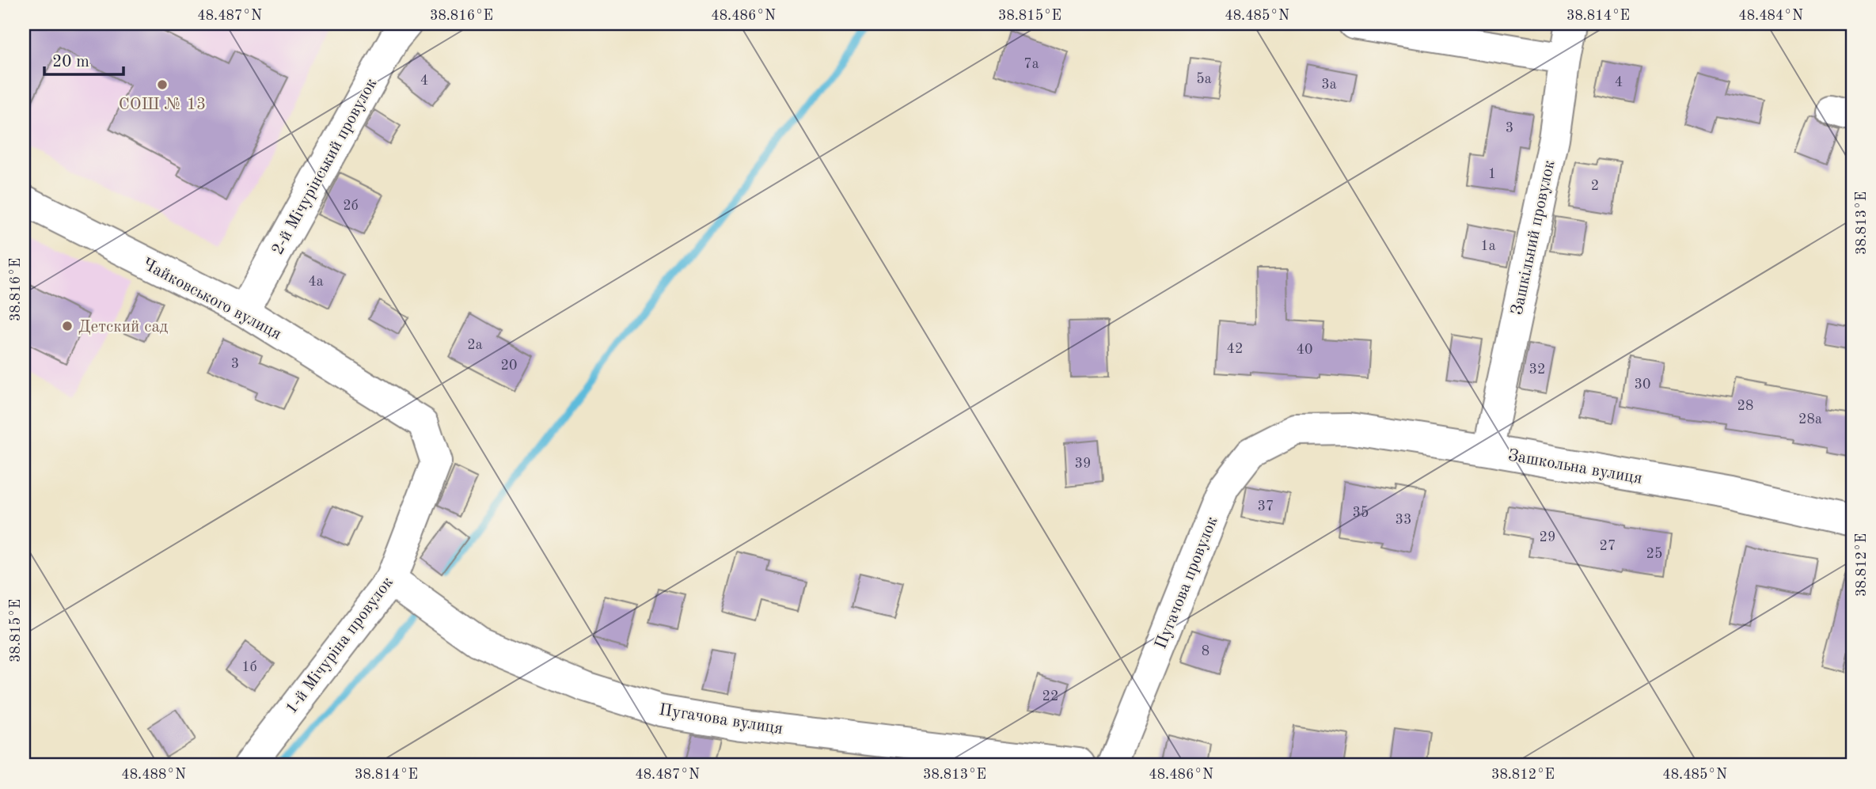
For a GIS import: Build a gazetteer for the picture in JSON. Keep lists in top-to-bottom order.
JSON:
{
  "streets": {
    "street": [
      "2-й Мічурінський провулок",
      "Зашкільний провулок",
      "Чайковського вулиця",
      "Зашкольна вулиця",
      "Пугачова провулок",
      "1-й Мічуріна провулок",
      "Пугачова вулиця"
    ]
  },
  "crossings": [
    ["2-й Мічурінський провулок", "Чайковського вулиця"],
    ["Зашкільний провулок", "Зашкольна вулиця"],
    ["Чайковського вулиця", "1-й Мічуріна провулок"],
    ["Зашкольна вулиця", "Пугачова провулок"],
    ["1-й Мічуріна провулок", "Пугачова вулиця"]
  ],
  "places": ["СОШ № 13", "Детский сад"],
  "house_numbers": [
    "7а",
    "5а",
    "4",
    "4",
    "3а",
    "3",
    "1",
    "2",
    "2б",
    "1а",
    "4а",
    "2а",
    "42",
    "40",
    "3",
    "20",
    "32",
    "30",
    "28",
    "28а",
    "39",
    "37",
    "35",
    "33",
    "29",
    "27",
    "25",
    "8",
    "1б",
    "22"
  ],
  "scale_bar": "20 m",
  "coordinates": [
    "48.487°N",
    "38.816°E",
    "48.486°N",
    "38.815°E",
    "48.485°N",
    "38.814°E",
    "48.484°N",
    "38.813°E",
    "38.812°E",
    "48.488°N"
  ]
}
